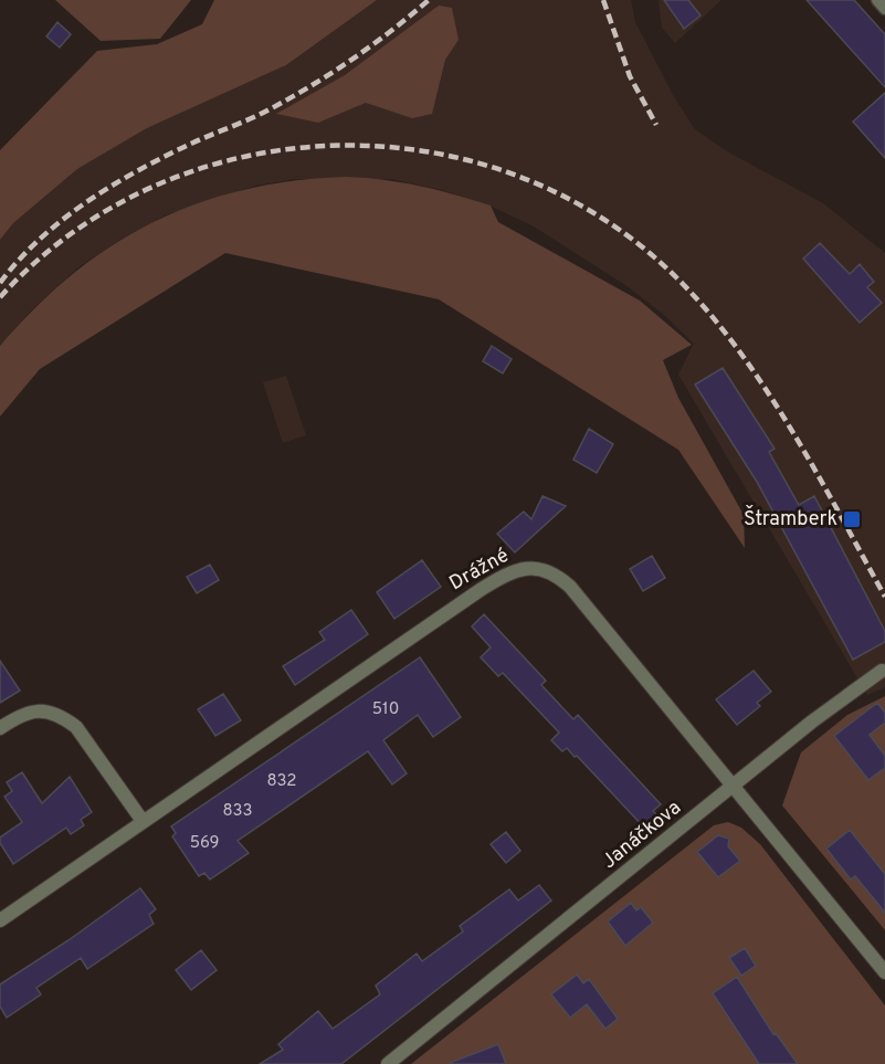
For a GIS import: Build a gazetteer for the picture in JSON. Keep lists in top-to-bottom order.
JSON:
{
  "streets": {
    "street": ["Drážné", "Janáčkova"]
  },
  "crossings": [
    ["Drážné", "Janáčkova"]
  ],
  "places": {
    "transit": ["Štramberk"]
  },
  "house_numbers": [
    "510",
    "832",
    "833",
    "569"
  ]
}
